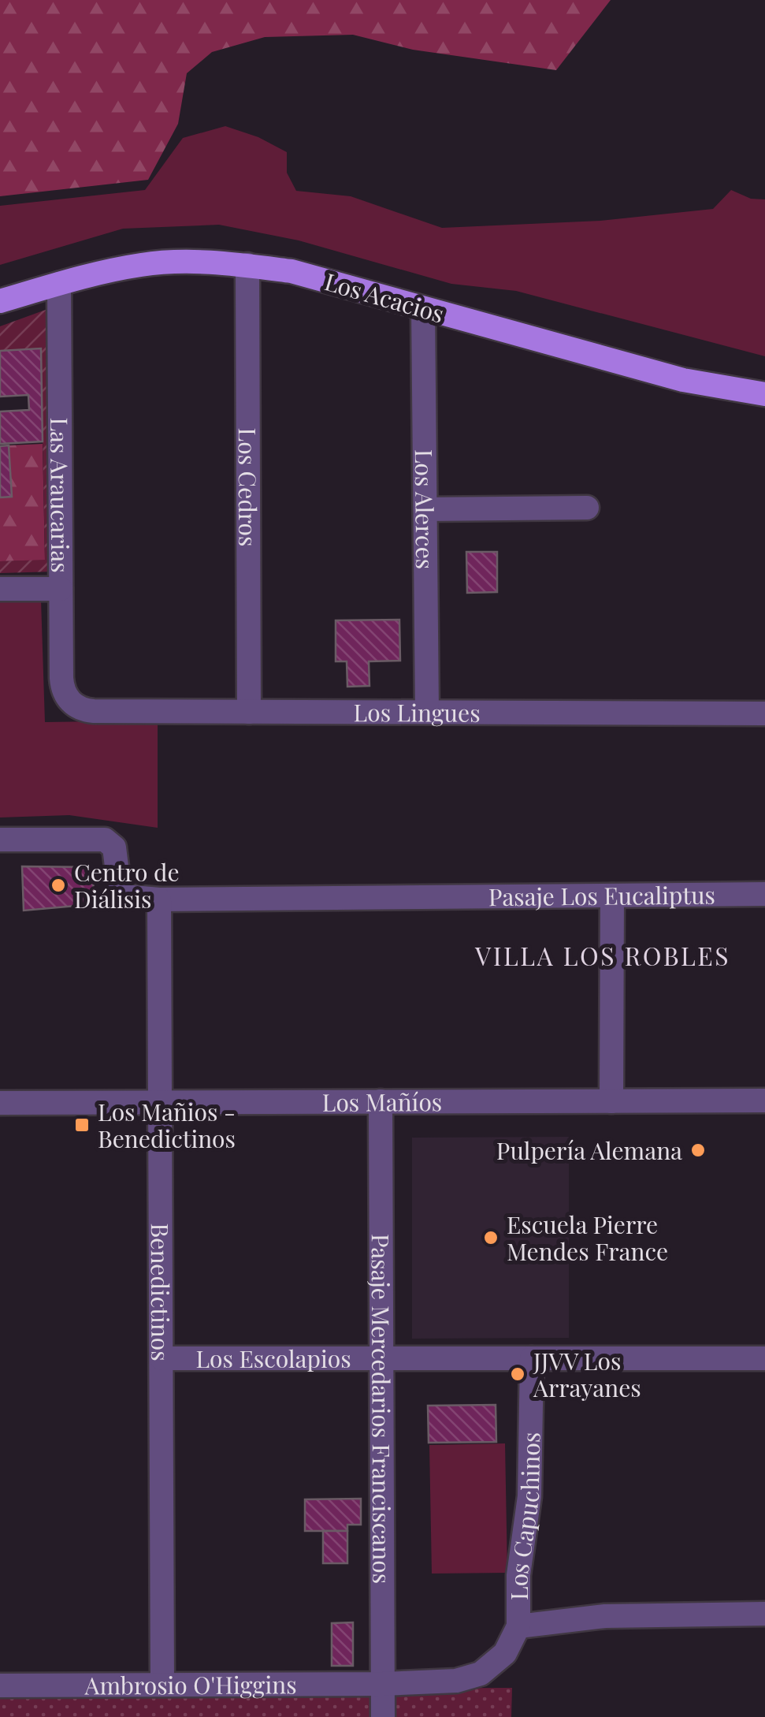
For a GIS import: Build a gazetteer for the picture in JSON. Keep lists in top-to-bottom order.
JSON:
{
  "streets": {
    "main road": ["Los Acacios"],
    "street": [
      "Los Cedros",
      "Las Araucarias",
      "Los Alerces",
      "Los Lingues",
      "Pasaje Los Eucaliptus",
      "Los Mañíos",
      "Benedictinos",
      "Los Escolapios",
      "Pasaje Mercedarios Franciscanos",
      "Los Capuchinos",
      "Ambrosio O'Higgins"
    ]
  },
  "crossings": [
    ["Los Acacios", "Los Cedros"],
    ["Los Acacios", "Las Araucarias"],
    ["Los Acacios", "Los Alerces"],
    ["Los Cedros", "Los Lingues"],
    ["Las Araucarias", "Los Lingues"],
    ["Los Alerces", "Los Lingues"],
    ["Pasaje Los Eucaliptus", "Benedictinos"],
    ["Los Mañíos", "Benedictinos"],
    ["Los Mañíos", "Pasaje Mercedarios Franciscanos"],
    ["Benedictinos", "Los Escolapios"],
    ["Benedictinos", "Ambrosio O'Higgins"],
    ["Los Escolapios", "Pasaje Mercedarios Franciscanos"],
    ["Los Escolapios", "Los Capuchinos"],
    ["Pasaje Mercedarios Franciscanos", "Ambrosio O'Higgins"],
    ["Los Capuchinos", "Ambrosio O'Higgins"]
  ],
  "districts": ["VILLA LOS ROBLES"],
  "places": {
    "other": [
      "Centro de Diálisis",
      "Pulpería Alemana",
      "Escuela Pierre Mendes France",
      "JJVV Los Arrayanes"
    ],
    "transit": ["Los Mañios - Benedictinos"]
  }
}
